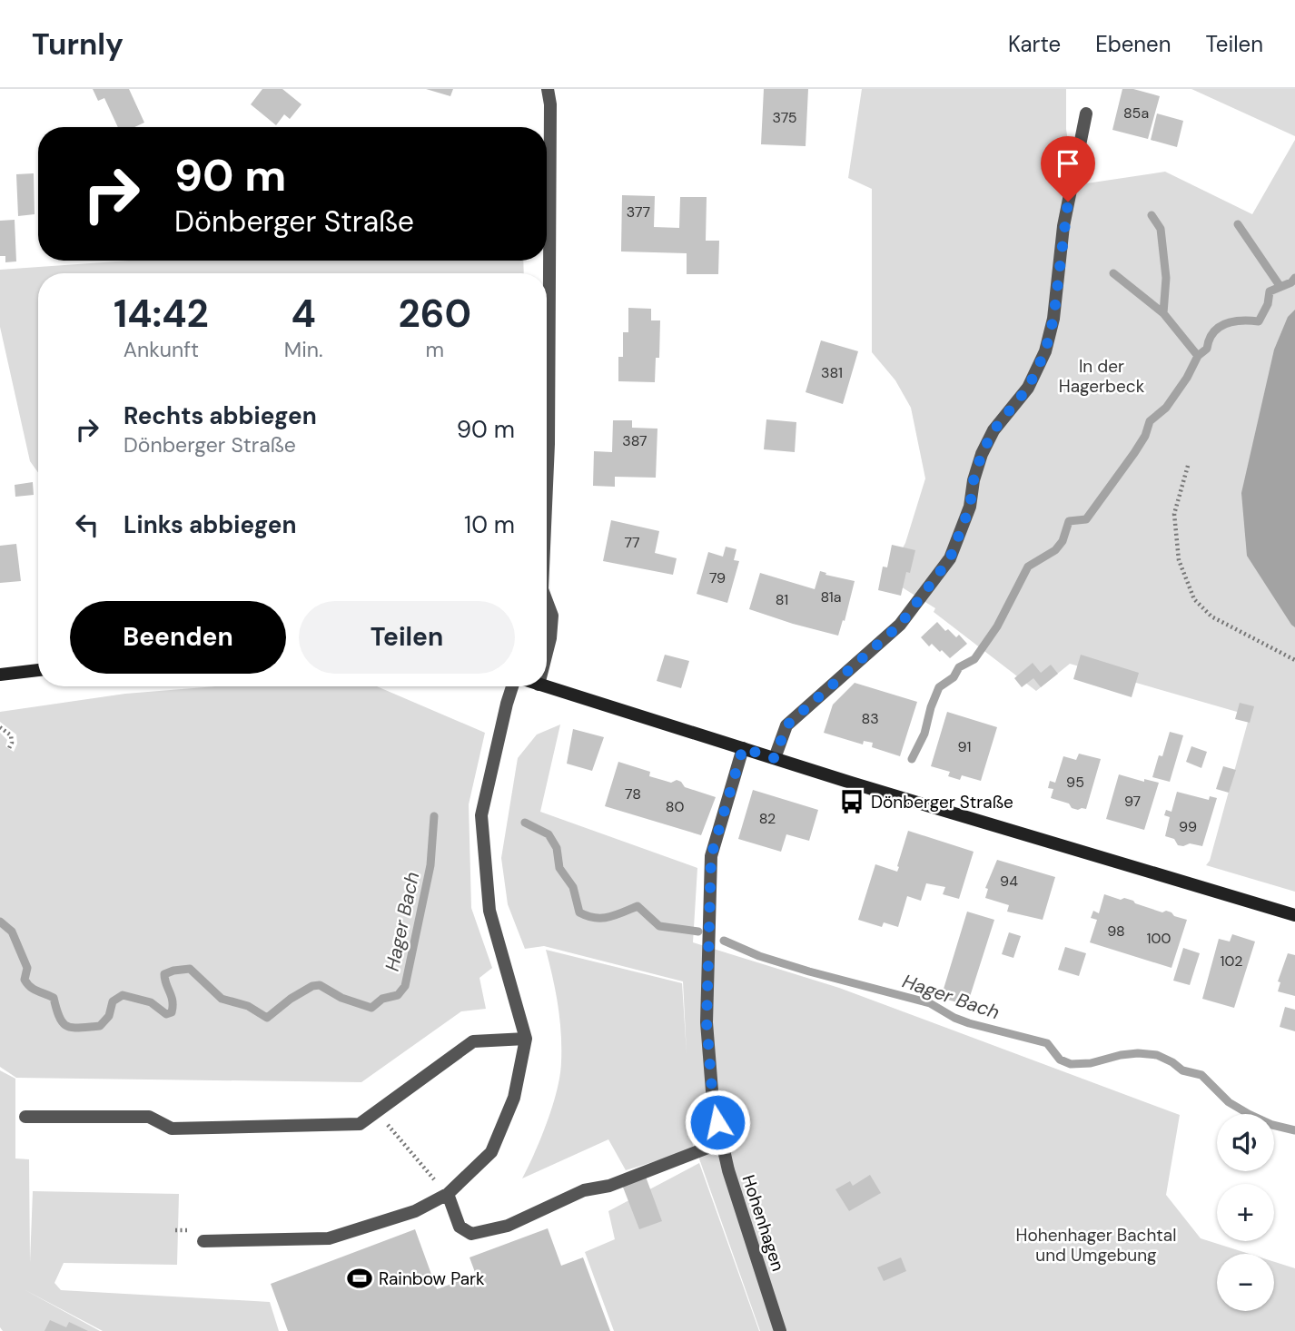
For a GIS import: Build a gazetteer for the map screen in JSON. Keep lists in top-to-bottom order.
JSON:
{
  "streets": {
    "street": ["Hohenhagen"]
  },
  "water": ["Hager Bach"],
  "parks": ["In der Hagerbeck", "Hohenhager Bachtal und Umgebung"],
  "places": {
    "bus stop": ["Dönberger Straße"],
    "sports": ["Rainbow Park"]
  },
  "house_numbers": [
    "85a",
    "375",
    "377",
    "381",
    "387",
    "77",
    "79",
    "81a",
    "81",
    "83",
    "91",
    "95",
    "78",
    "97",
    "80",
    "82",
    "99",
    "94",
    "98",
    "100",
    "102"
  ],
  "page": {
    "header": "Turnly",
    "nav": ["Karte", "Ebenen", "Teilen"],
    "turn": ["90 m", "Dönberger Straße"],
    "eta": [
      "14:42",
      "Ankunft",
      "4",
      "Min.",
      "260",
      "m"
    ],
    "list": [
      {
        "name": "Rechts abbiegen",
        "note": "Dönberger Straße",
        "value": "90 m"
      },
      {
        "name": "Links abbiegen",
        "value": "10 m"
      }
    ],
    "buttons": ["Beenden", "Teilen"],
    "map_buttons": ["+", "−"]
  }
}
